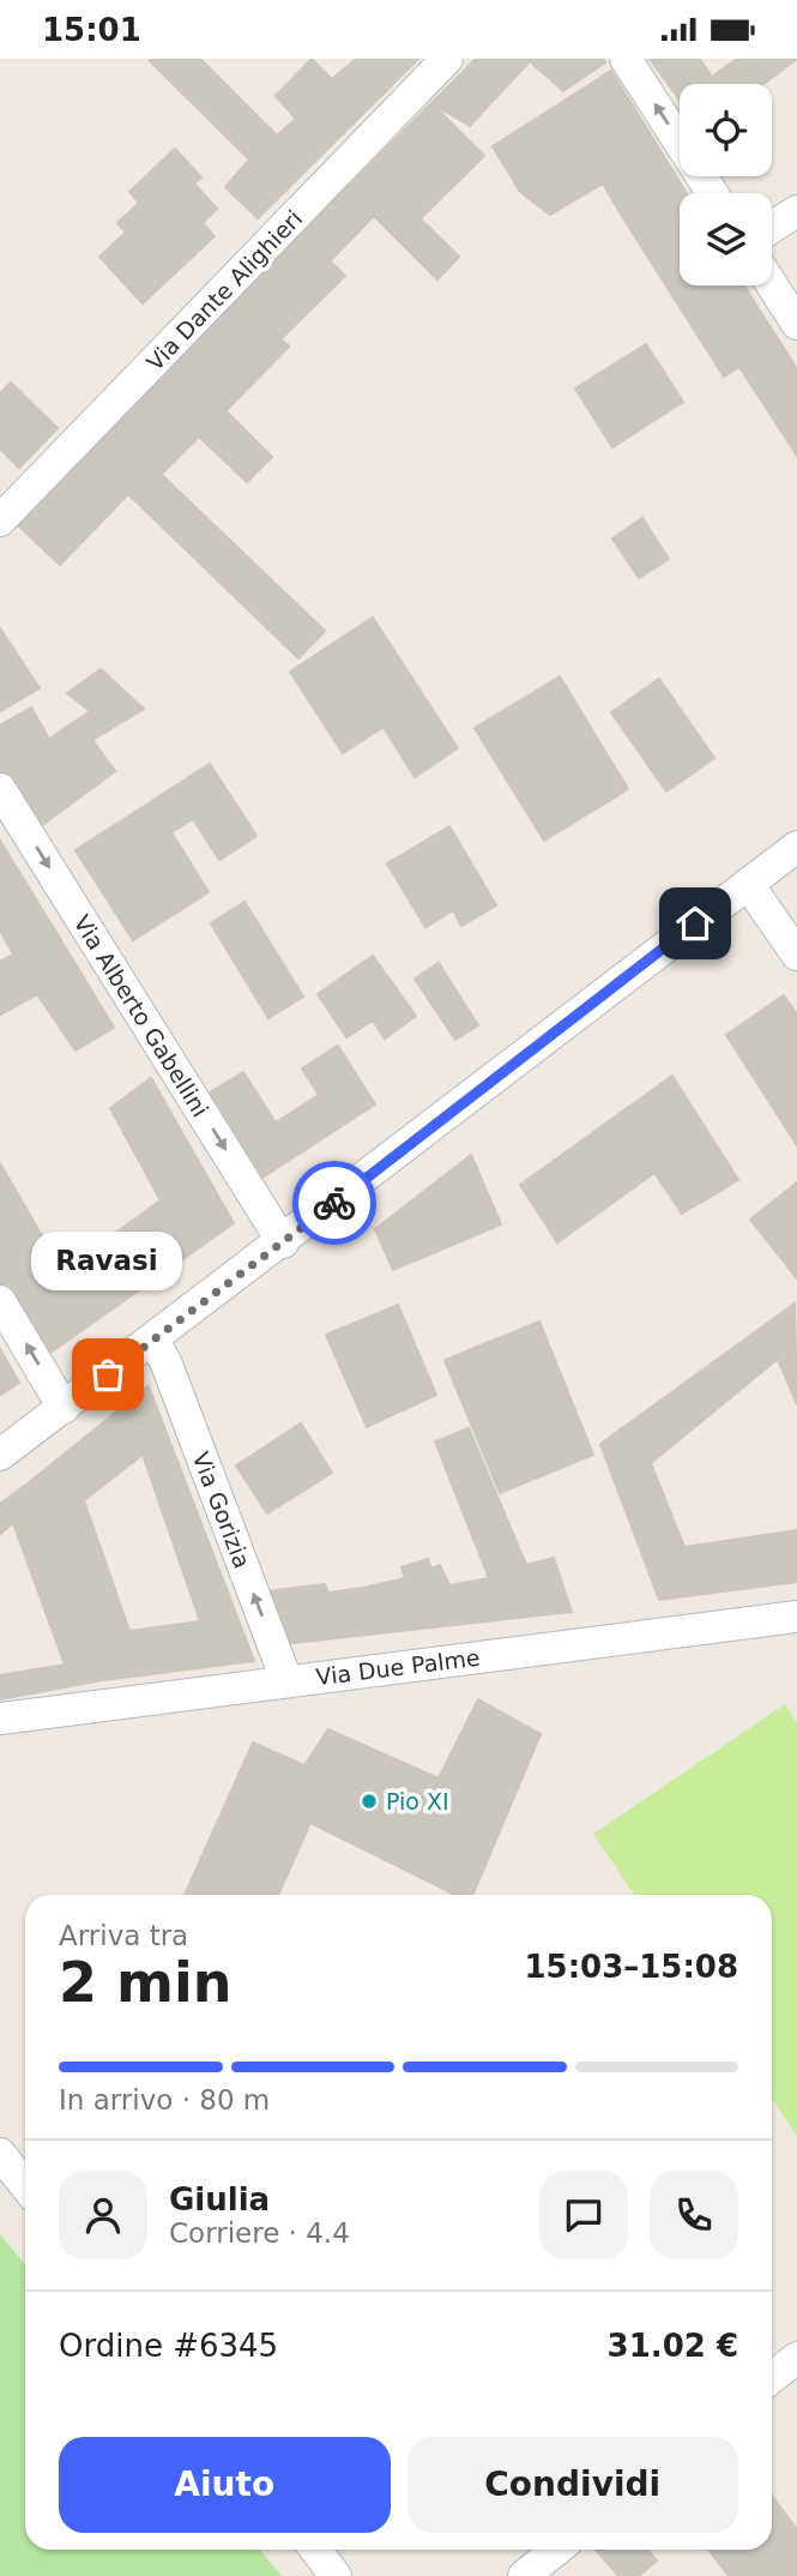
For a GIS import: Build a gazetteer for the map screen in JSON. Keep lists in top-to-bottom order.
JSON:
{
  "streets": {
    "street": [
      "Via Dante Alighieri",
      "Via Alberto Gabellini",
      "Via Gorizia",
      "Via Due Palme"
    ]
  },
  "crossings": [
    ["Via Gorizia", "Via Due Palme"]
  ],
  "one_way": ["Via Alberto Gabellini", "Via Gorizia"],
  "places": ["Ravasi", "Pio XI"],
  "page": {
    "status": "15:01",
    "bubble": "Ravasi",
    "heading": ["2 min", "Arriva tra", "15:03–15:08"],
    "panel": [
      "Giulia",
      "Corriere · 4.4",
      "Ordine #6345",
      "31.02 €"
    ],
    "bar": "In arrivo · 80 m",
    "buttons": ["Aiuto", "Condividi"]
  }
}
